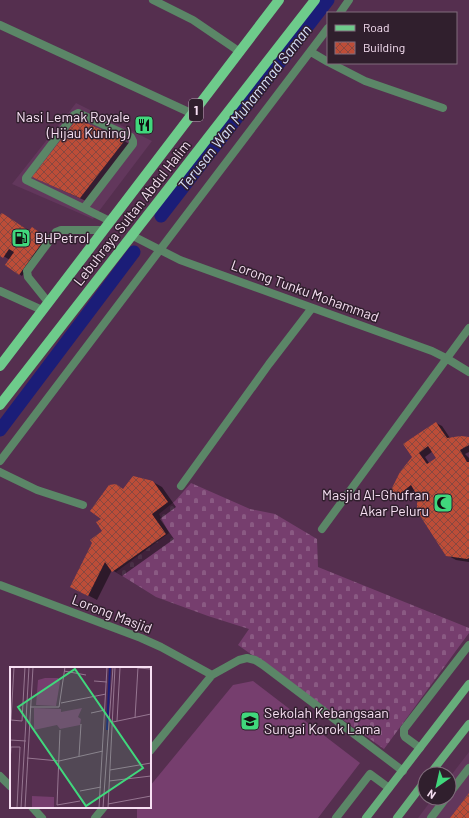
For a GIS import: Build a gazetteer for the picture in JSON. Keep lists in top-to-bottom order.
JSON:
{
  "streets": {
    "main road": ["1", "Lebuhraya Sultan Abdul Halim"],
    "street": ["Lorong Tunku Mohammad", "Lorong Masjid"]
  },
  "crossings": [
    ["Lebuhraya Sultan Abdul Halim", "Lorong Tunku Mohammad"]
  ],
  "water": ["Terusan Wan Muhammad Saman"],
  "places": {
    "restaurant": ["Nasi Lemak Royale (Hijau Kuning)"],
    "fuel station": ["BHPetrol"],
    "mosque": ["Masjid Al-Ghufran Akar Peluru"],
    "school or university": ["Sekolah Kebangsaan Sungai Korok Lama"]
  },
  "legend": ["Road", "Building"],
  "north": "bottom left"
}
